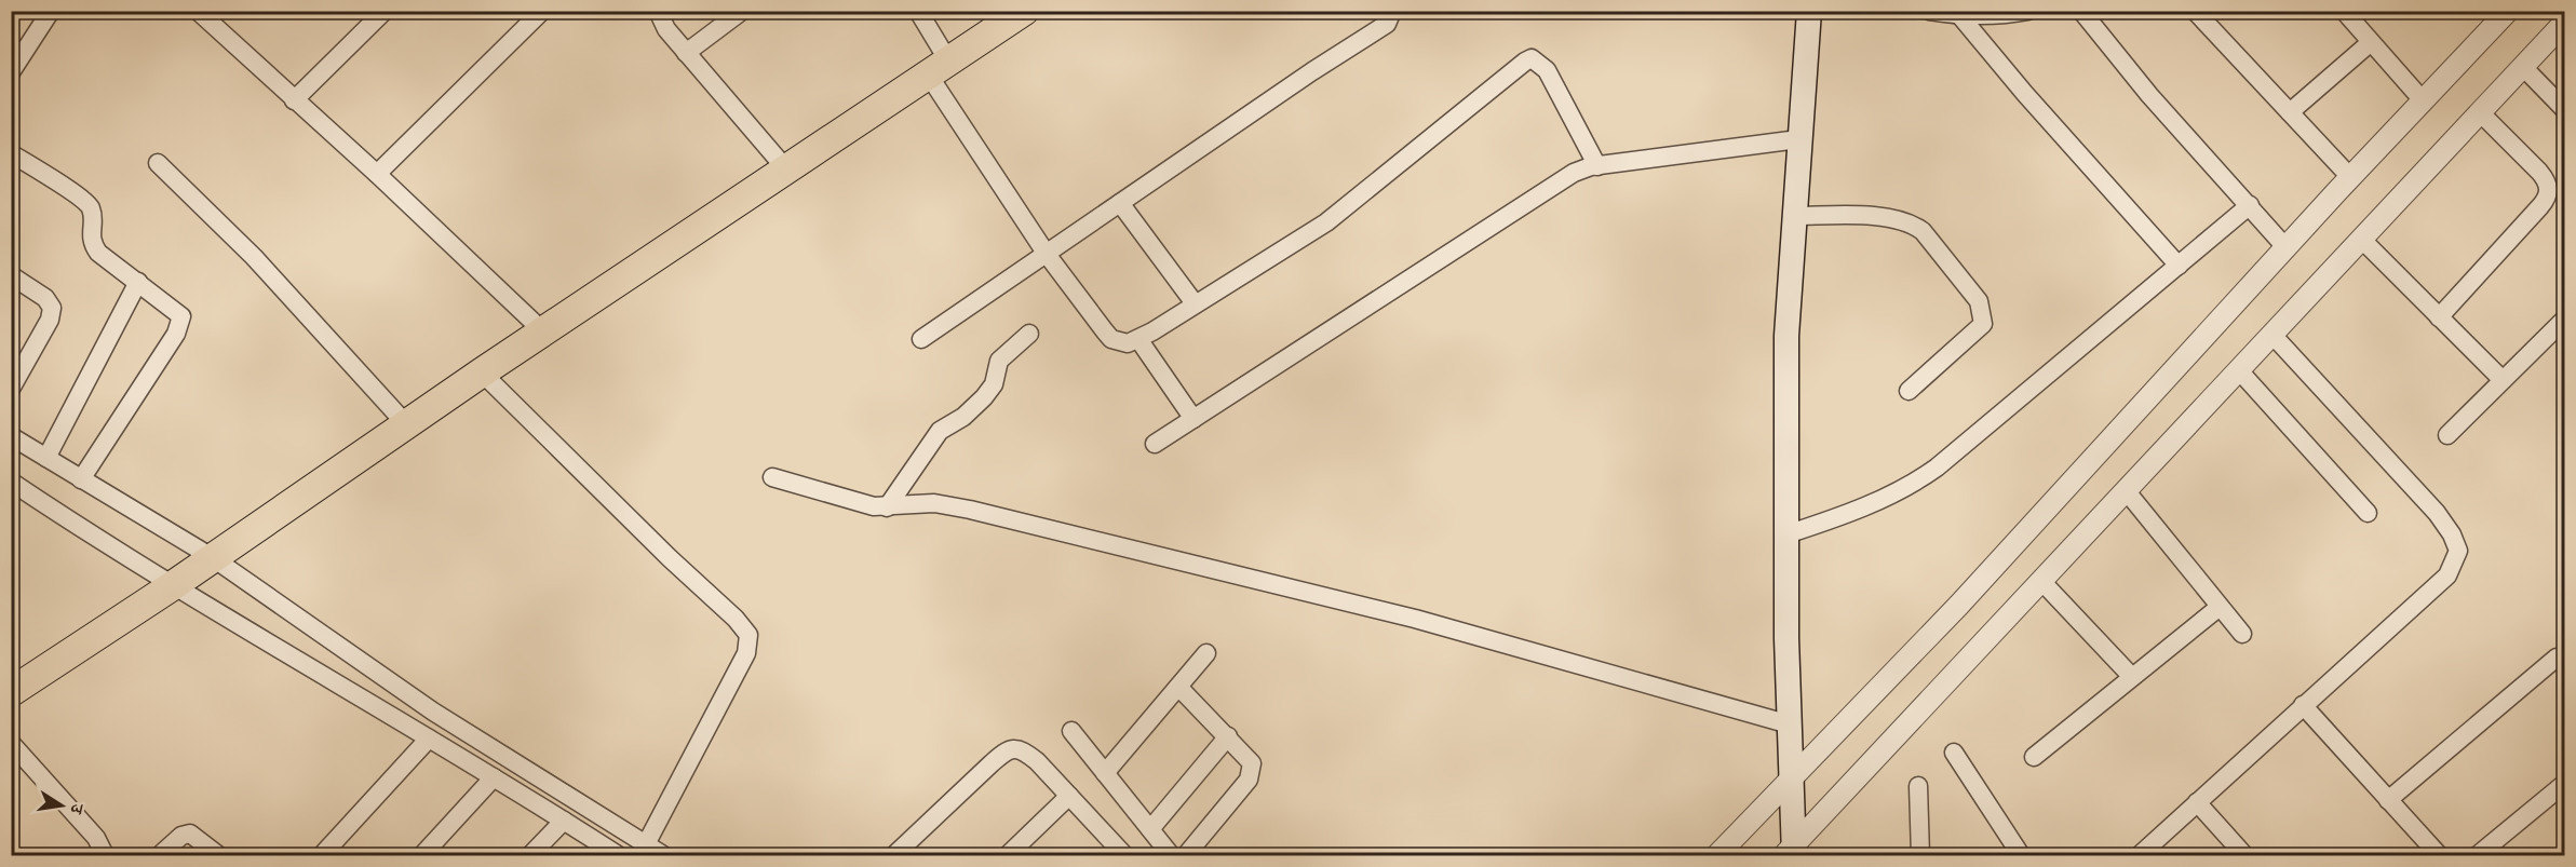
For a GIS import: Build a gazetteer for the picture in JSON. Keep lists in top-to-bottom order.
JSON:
{
  "north": "right"
}
